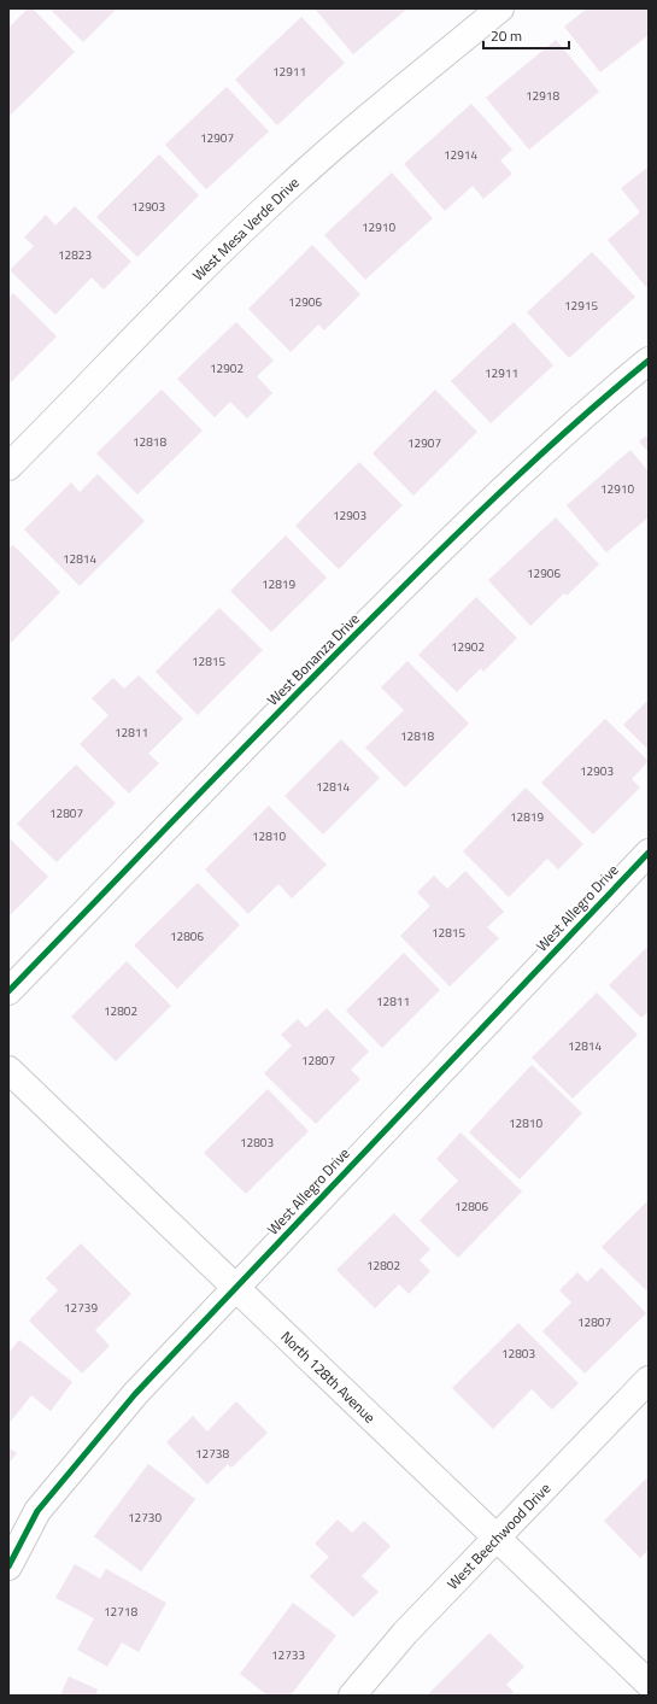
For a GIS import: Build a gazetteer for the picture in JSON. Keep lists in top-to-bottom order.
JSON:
{
  "streets": {
    "street": [
      "West Mesa Verde Drive",
      "West Bonanza Drive",
      "West Allegro Drive",
      "North 128th Avenue",
      "West Beechwood Drive"
    ]
  },
  "crossings": [
    ["West Allegro Drive", "North 128th Avenue"],
    ["North 128th Avenue", "West Beechwood Drive"]
  ],
  "house_numbers": [
    "12911",
    "12918",
    "12907",
    "12914",
    "12903",
    "12910",
    "12823",
    "12906",
    "12915",
    "12902",
    "12911",
    "12818",
    "12907",
    "12910",
    "12903",
    "12814",
    "12906",
    "12819",
    "12902",
    "12815",
    "12811",
    "12818",
    "12903",
    "12814",
    "12807",
    "12819",
    "12810",
    "12815",
    "12806",
    "12811",
    "12802",
    "12814",
    "12807",
    "12810",
    "12803",
    "12806",
    "12802",
    "12739",
    "12807",
    "12803",
    "12738",
    "12730",
    "12718",
    "12733"
  ],
  "scale_bar": "20 m"
}
